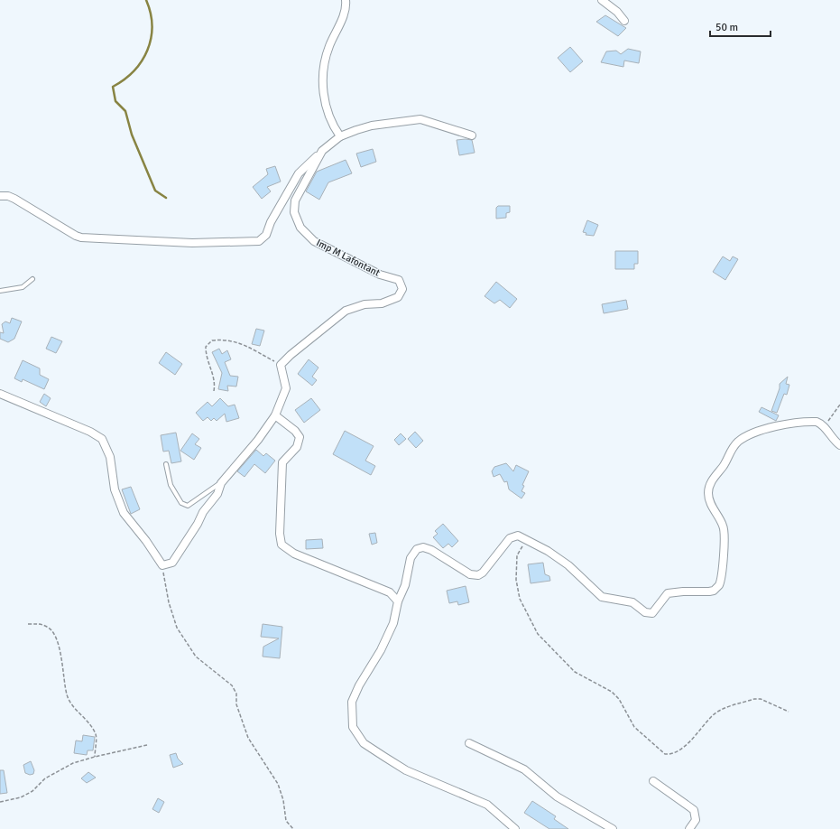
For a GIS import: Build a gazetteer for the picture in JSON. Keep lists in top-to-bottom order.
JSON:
{
  "streets": {
    "street": ["Imp M Lafontant"]
  },
  "scale_bar": "50 m"
}
